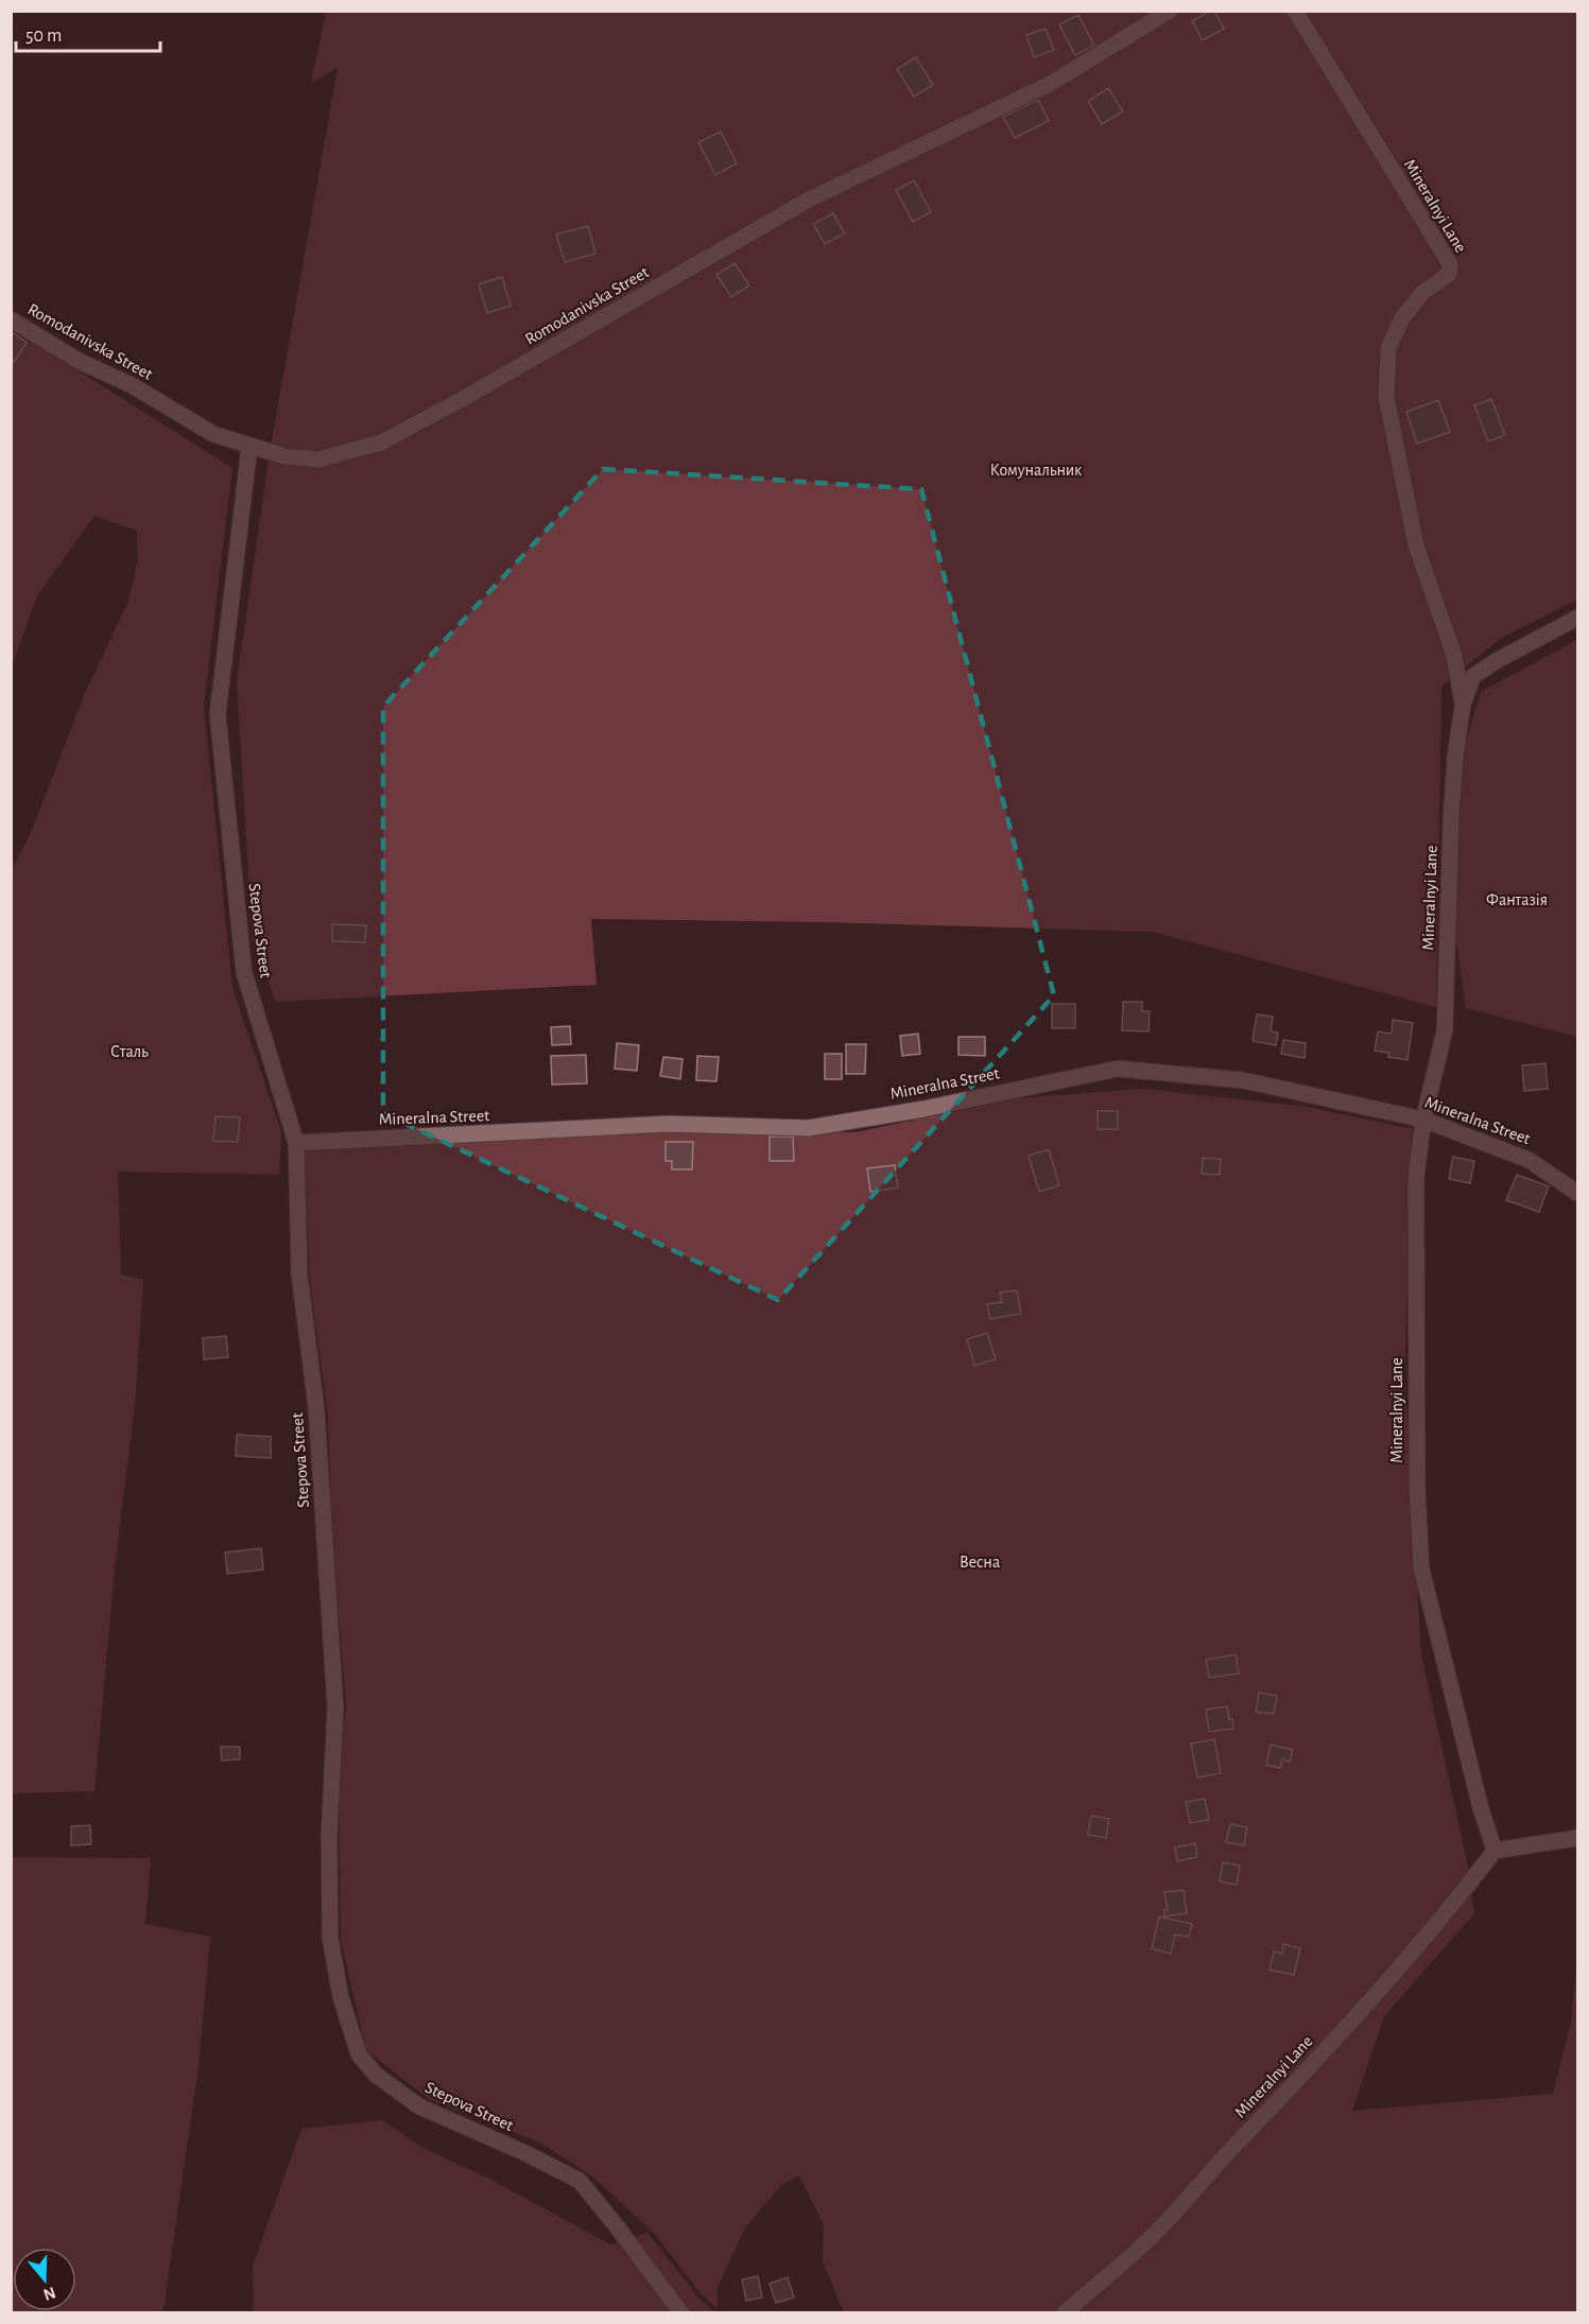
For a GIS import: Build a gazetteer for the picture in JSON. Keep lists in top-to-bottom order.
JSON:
{
  "streets": {
    "street": [
      "Mineralnyi Lane",
      "Romodanivska Street",
      "Stepova Street",
      "Mineralna Street"
    ]
  },
  "crossings": [
    ["Mineralnyi Lane", "Mineralna Street"],
    ["Romodanivska Street", "Stepova Street"],
    ["Stepova Street", "Mineralna Street"]
  ],
  "parks": [
    "Комунальник",
    "Фантазія",
    "Сталь",
    "Весна"
  ],
  "scale_bar": "50 m",
  "north": "bottom"
}
